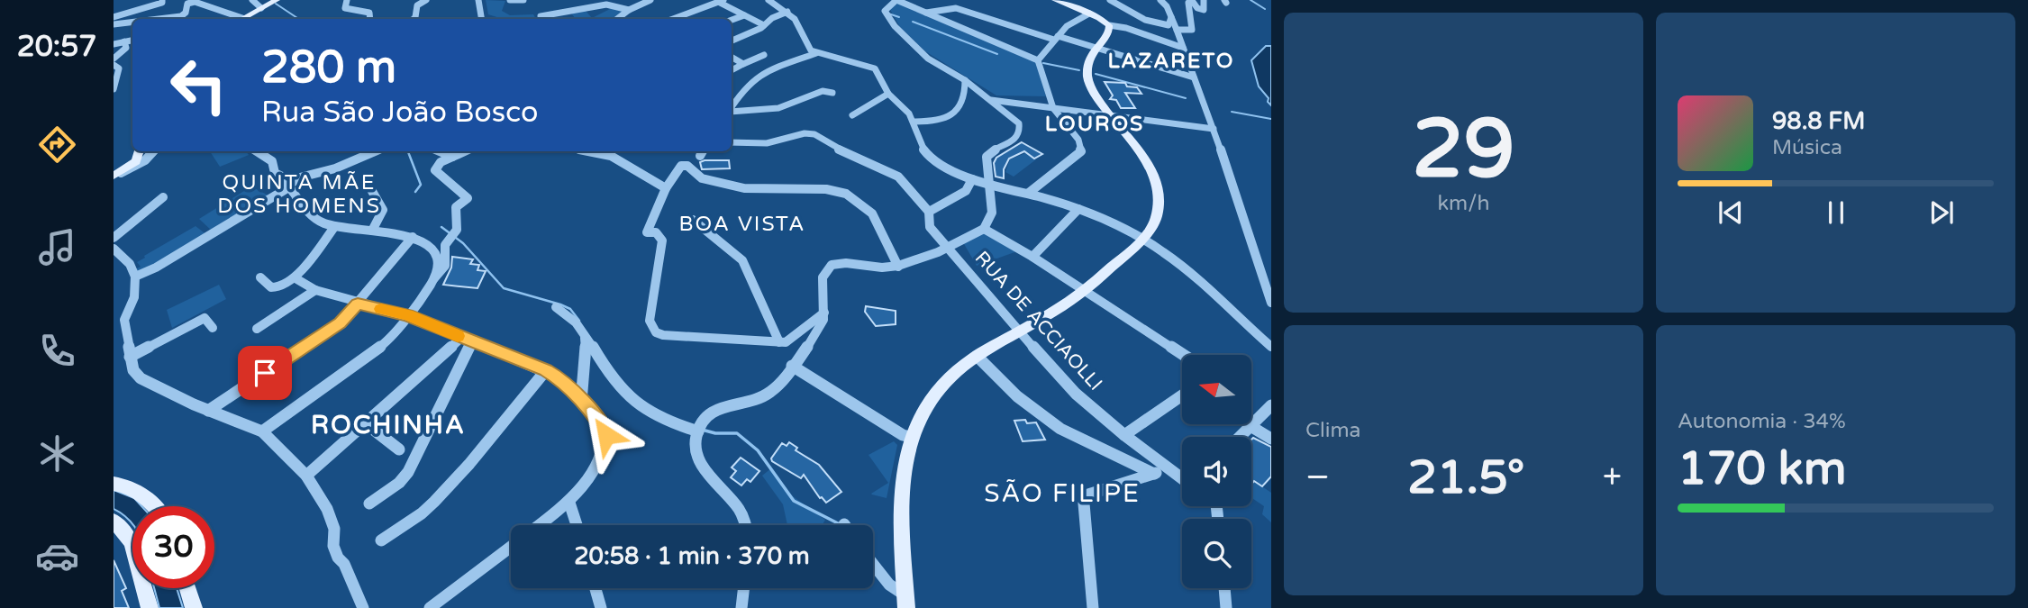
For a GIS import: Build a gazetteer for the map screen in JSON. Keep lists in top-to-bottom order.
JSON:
{
  "streets": {
    "street": ["RUA DE ACCIAOLLI"]
  },
  "districts": [
    "LAZARETO",
    "LOUROS",
    "QUINTA MÃE DOS HOMENS",
    "BOA VISTA",
    "ROCHINHA",
    "SÃO FILIPE"
  ],
  "north": "left",
  "page": {
    "tabs": "20:57",
    "tile": [
      ["29", "km/h"],
      "Clima",
      ["Autonomia · 34%", "170 km"]
    ],
    "turn": ["280 m", "Rua São João Bosco"],
    "song": ["98.8 FM", "Música"],
    "heat": ["−", "21.5°", "+"],
    "limit": "30",
    "trip": "20:58 · 1 min · 370 m"
  }
}
